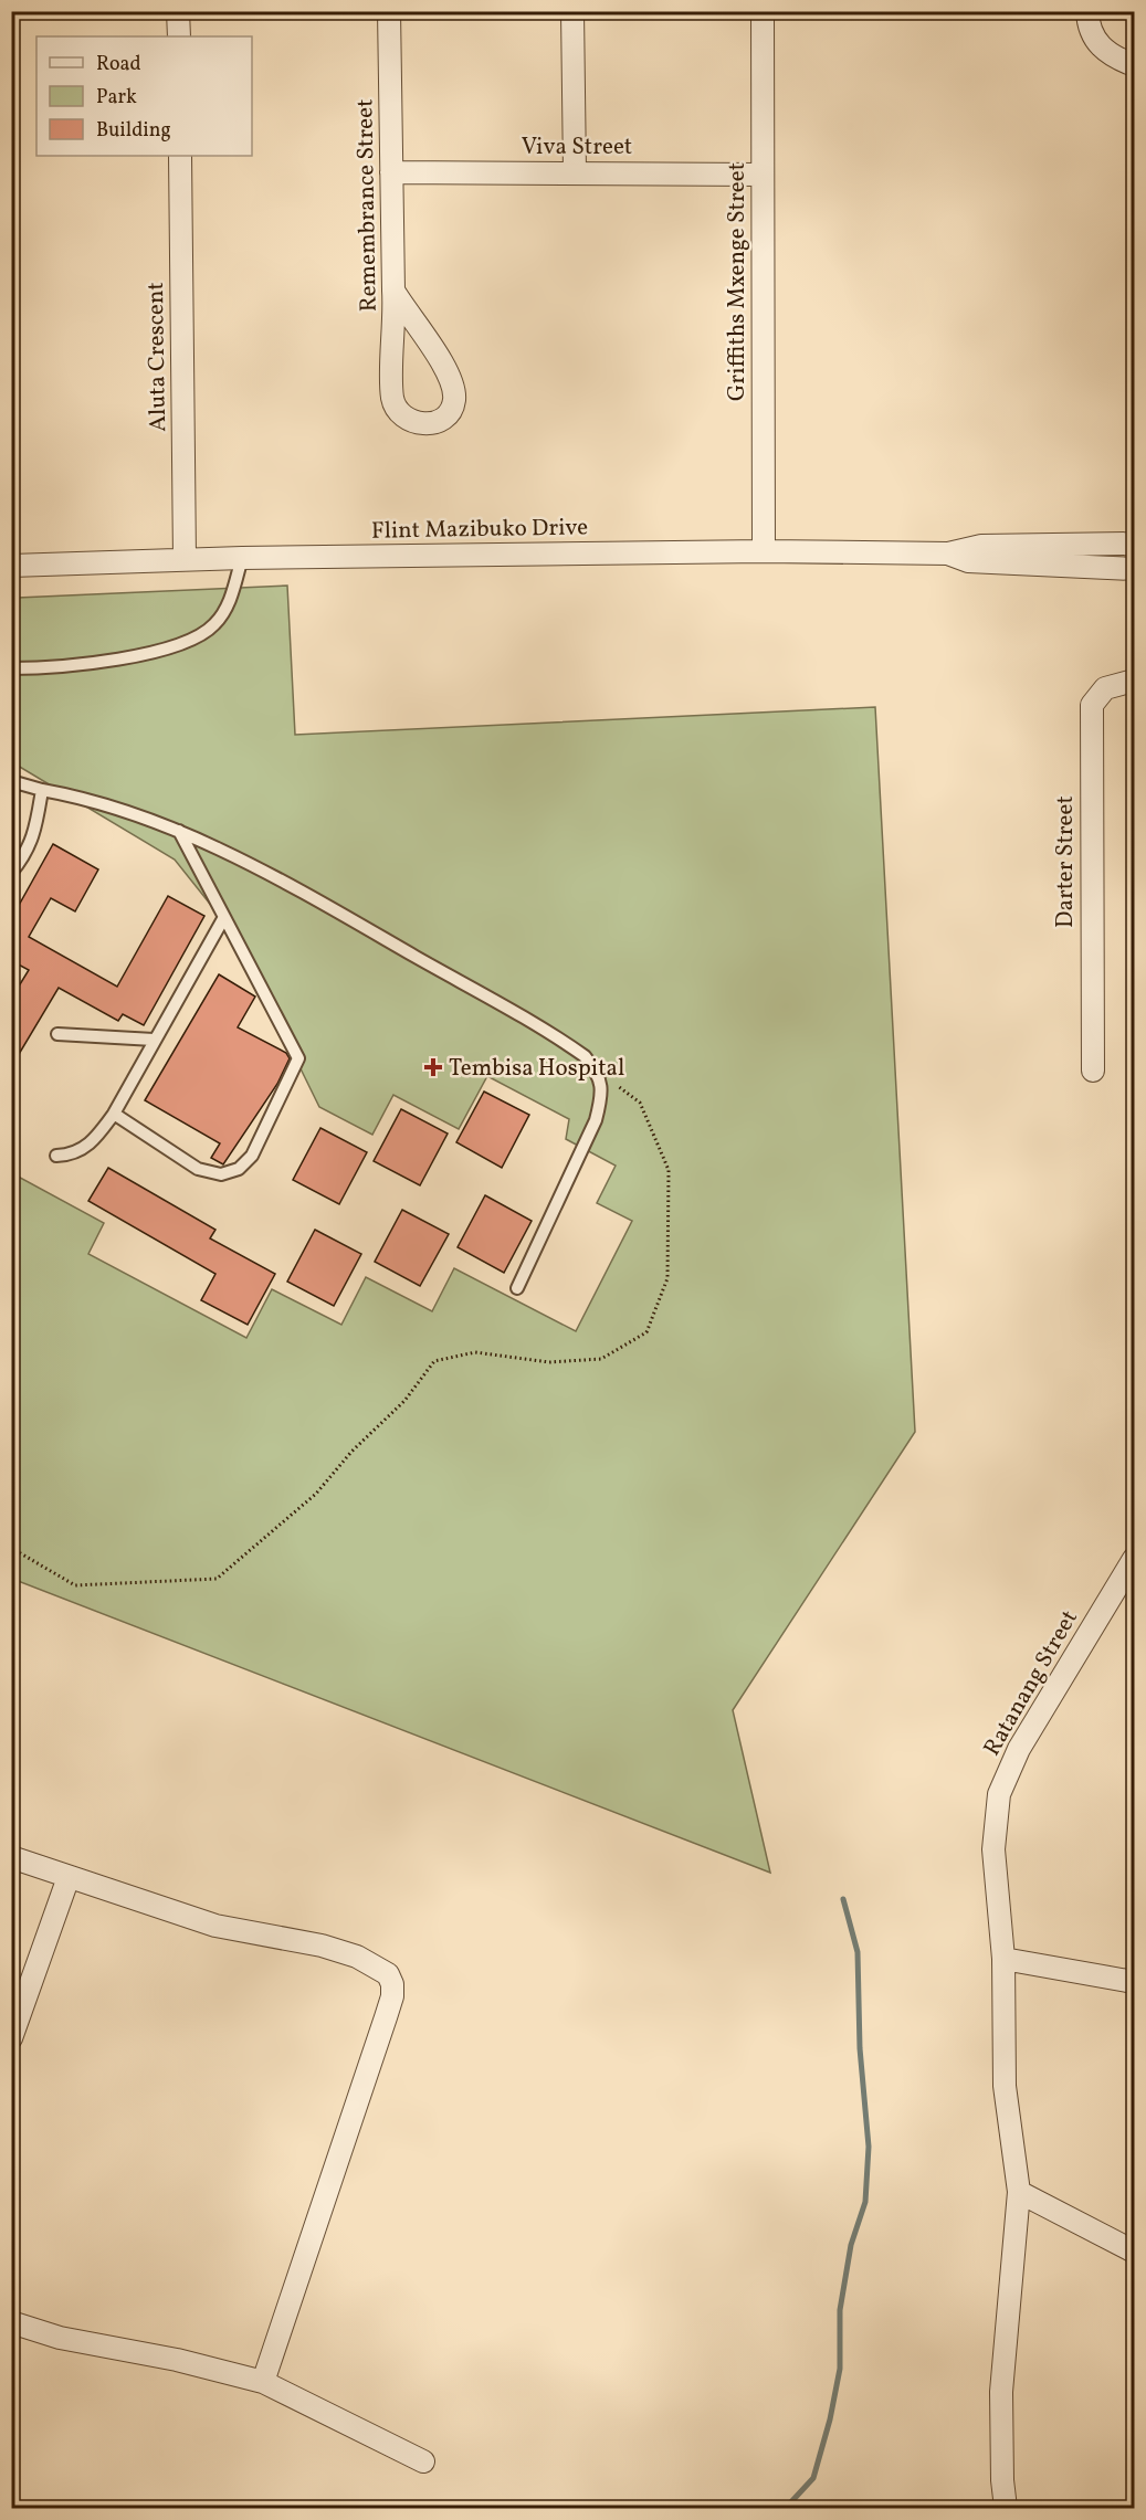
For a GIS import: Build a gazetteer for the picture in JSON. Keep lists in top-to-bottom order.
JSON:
{
  "streets": {
    "street": [
      "Viva Street",
      "Remembrance Street",
      "Griffiths Mxenge Street",
      "Aluta Crescent",
      "Flint Mazibuko Drive",
      "Darter Street",
      "Ratanang Street"
    ]
  },
  "crossings": [
    ["Viva Street", "Remembrance Street"],
    ["Viva Street", "Griffiths Mxenge Street"],
    ["Griffiths Mxenge Street", "Flint Mazibuko Drive"],
    ["Aluta Crescent", "Flint Mazibuko Drive"]
  ],
  "places": {
    "health": ["Tembisa Hospital"]
  },
  "legend": ["Road", "Park", "Building"]
}
